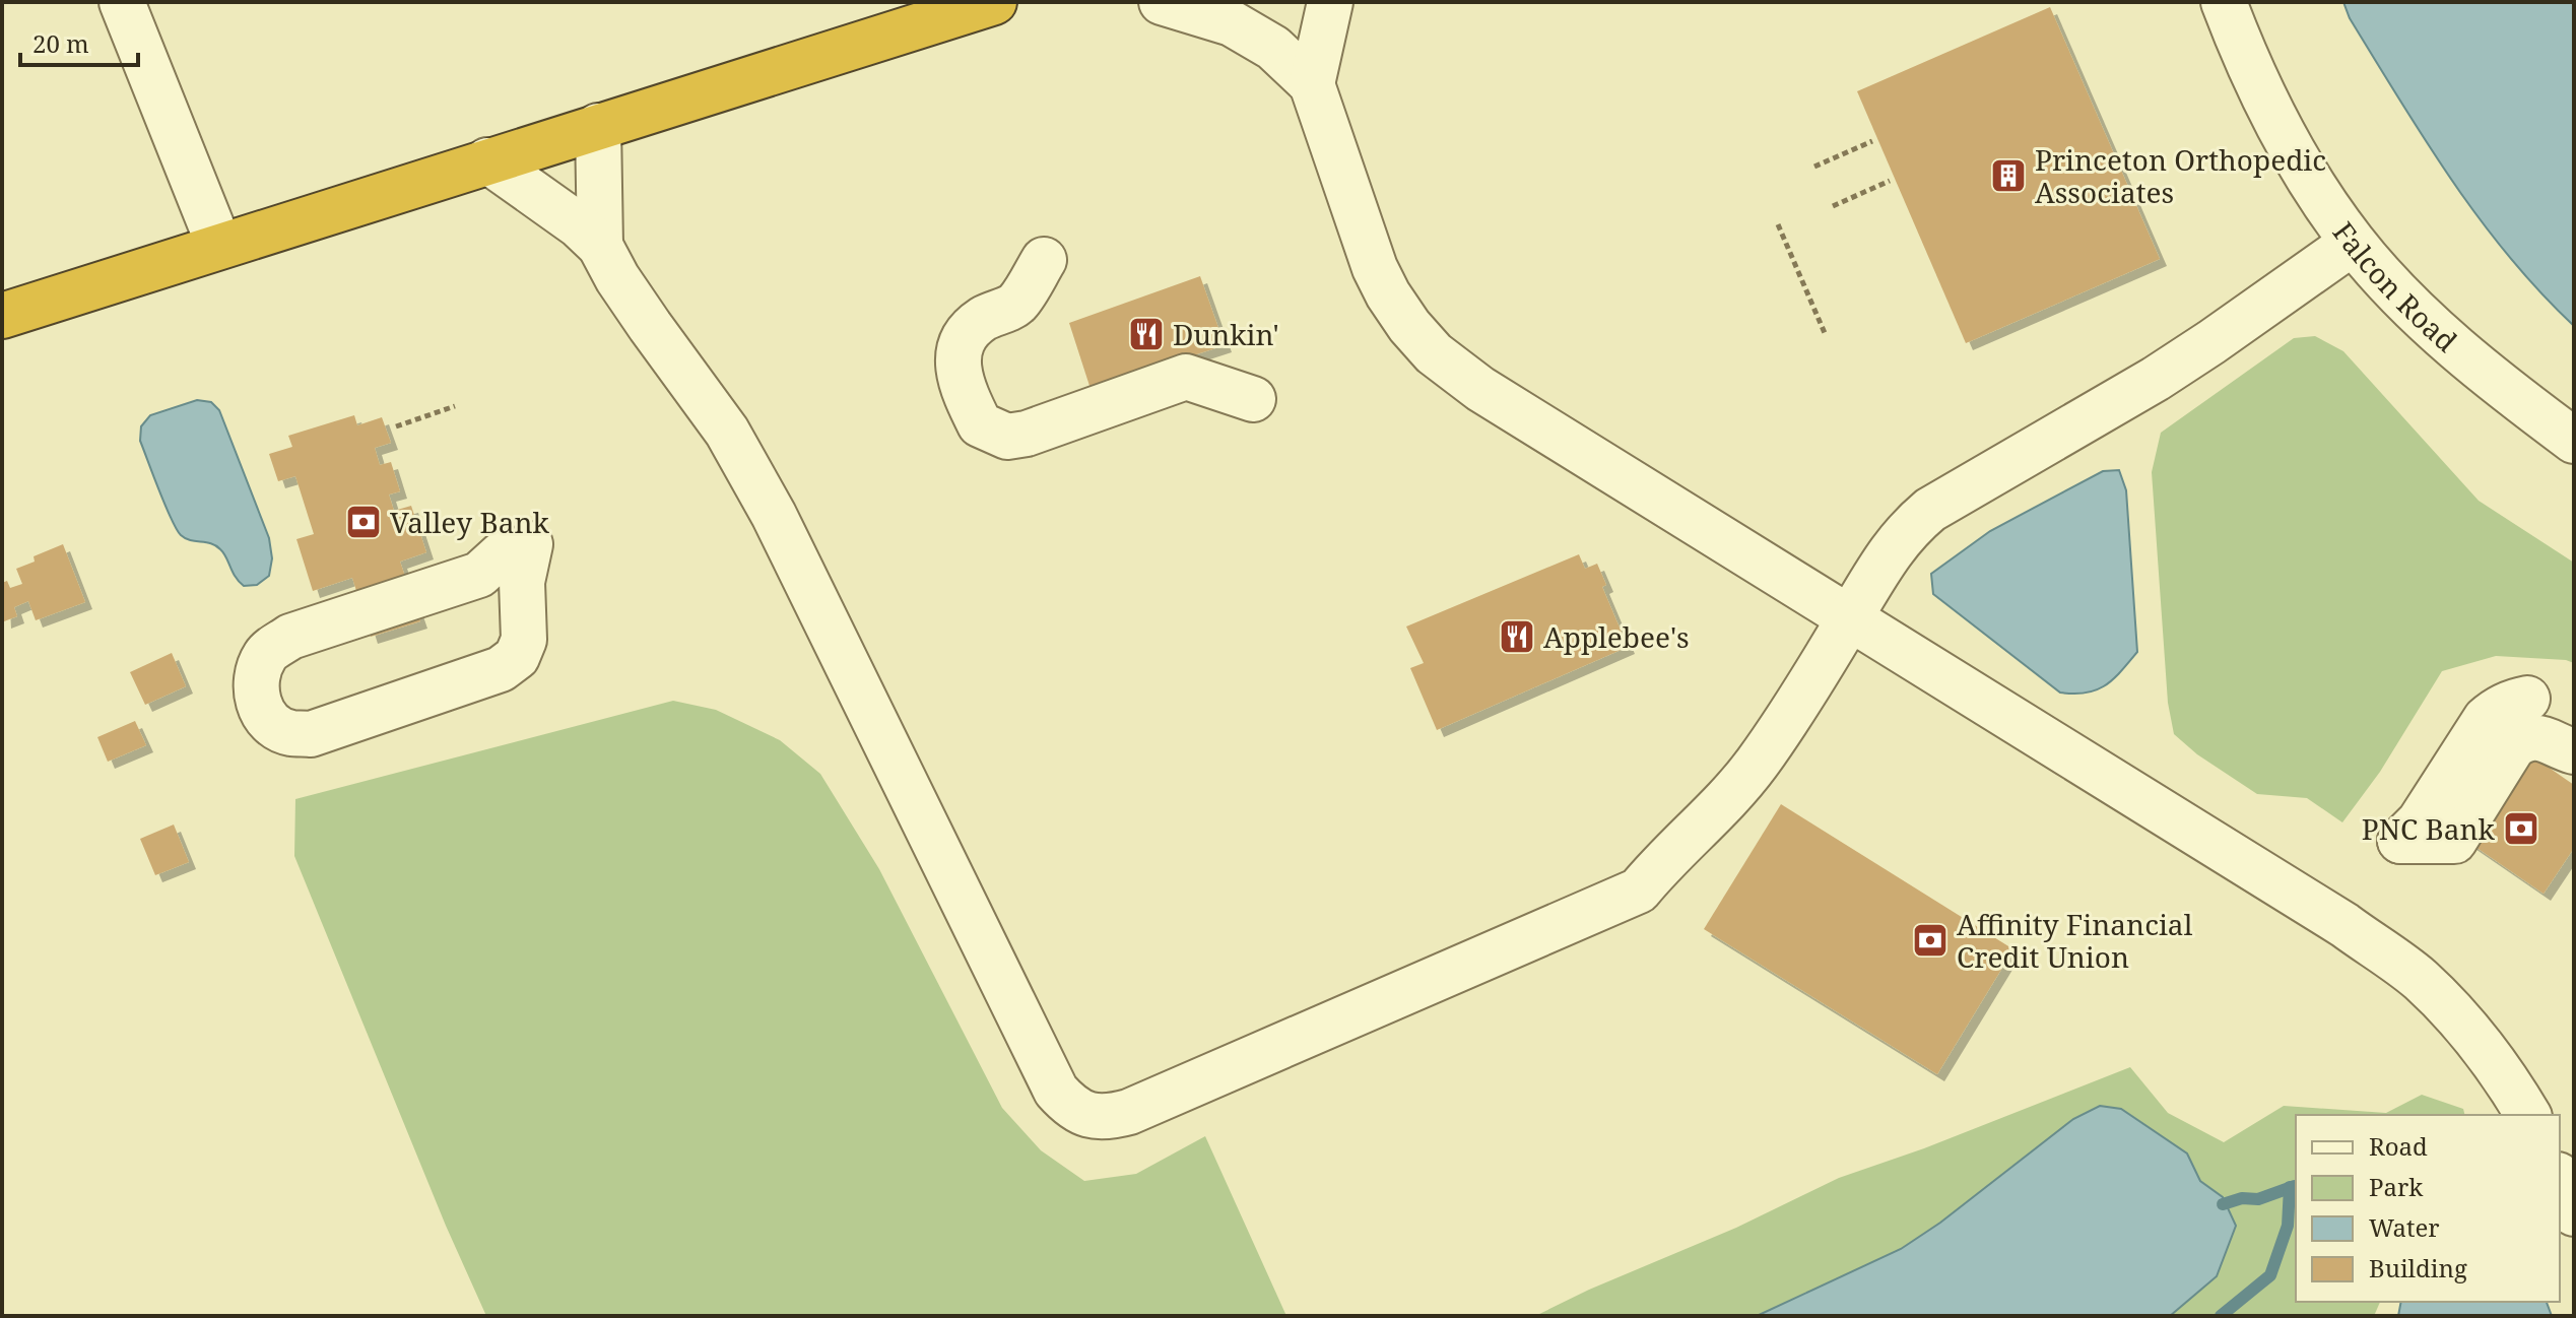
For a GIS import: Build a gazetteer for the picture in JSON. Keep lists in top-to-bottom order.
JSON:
{
  "streets": {
    "street": ["Falcon Road"]
  },
  "places": {
    "building": ["Princeton Orthopedic Associates"],
    "restaurant": ["Dunkin'", "Applebee's"],
    "bank": ["Valley Bank", "PNC Bank", "Affinity Financial Credit Union"]
  },
  "legend": [
    "Road",
    "Park",
    "Water",
    "Building"
  ],
  "scale_bar": "20 m"
}
